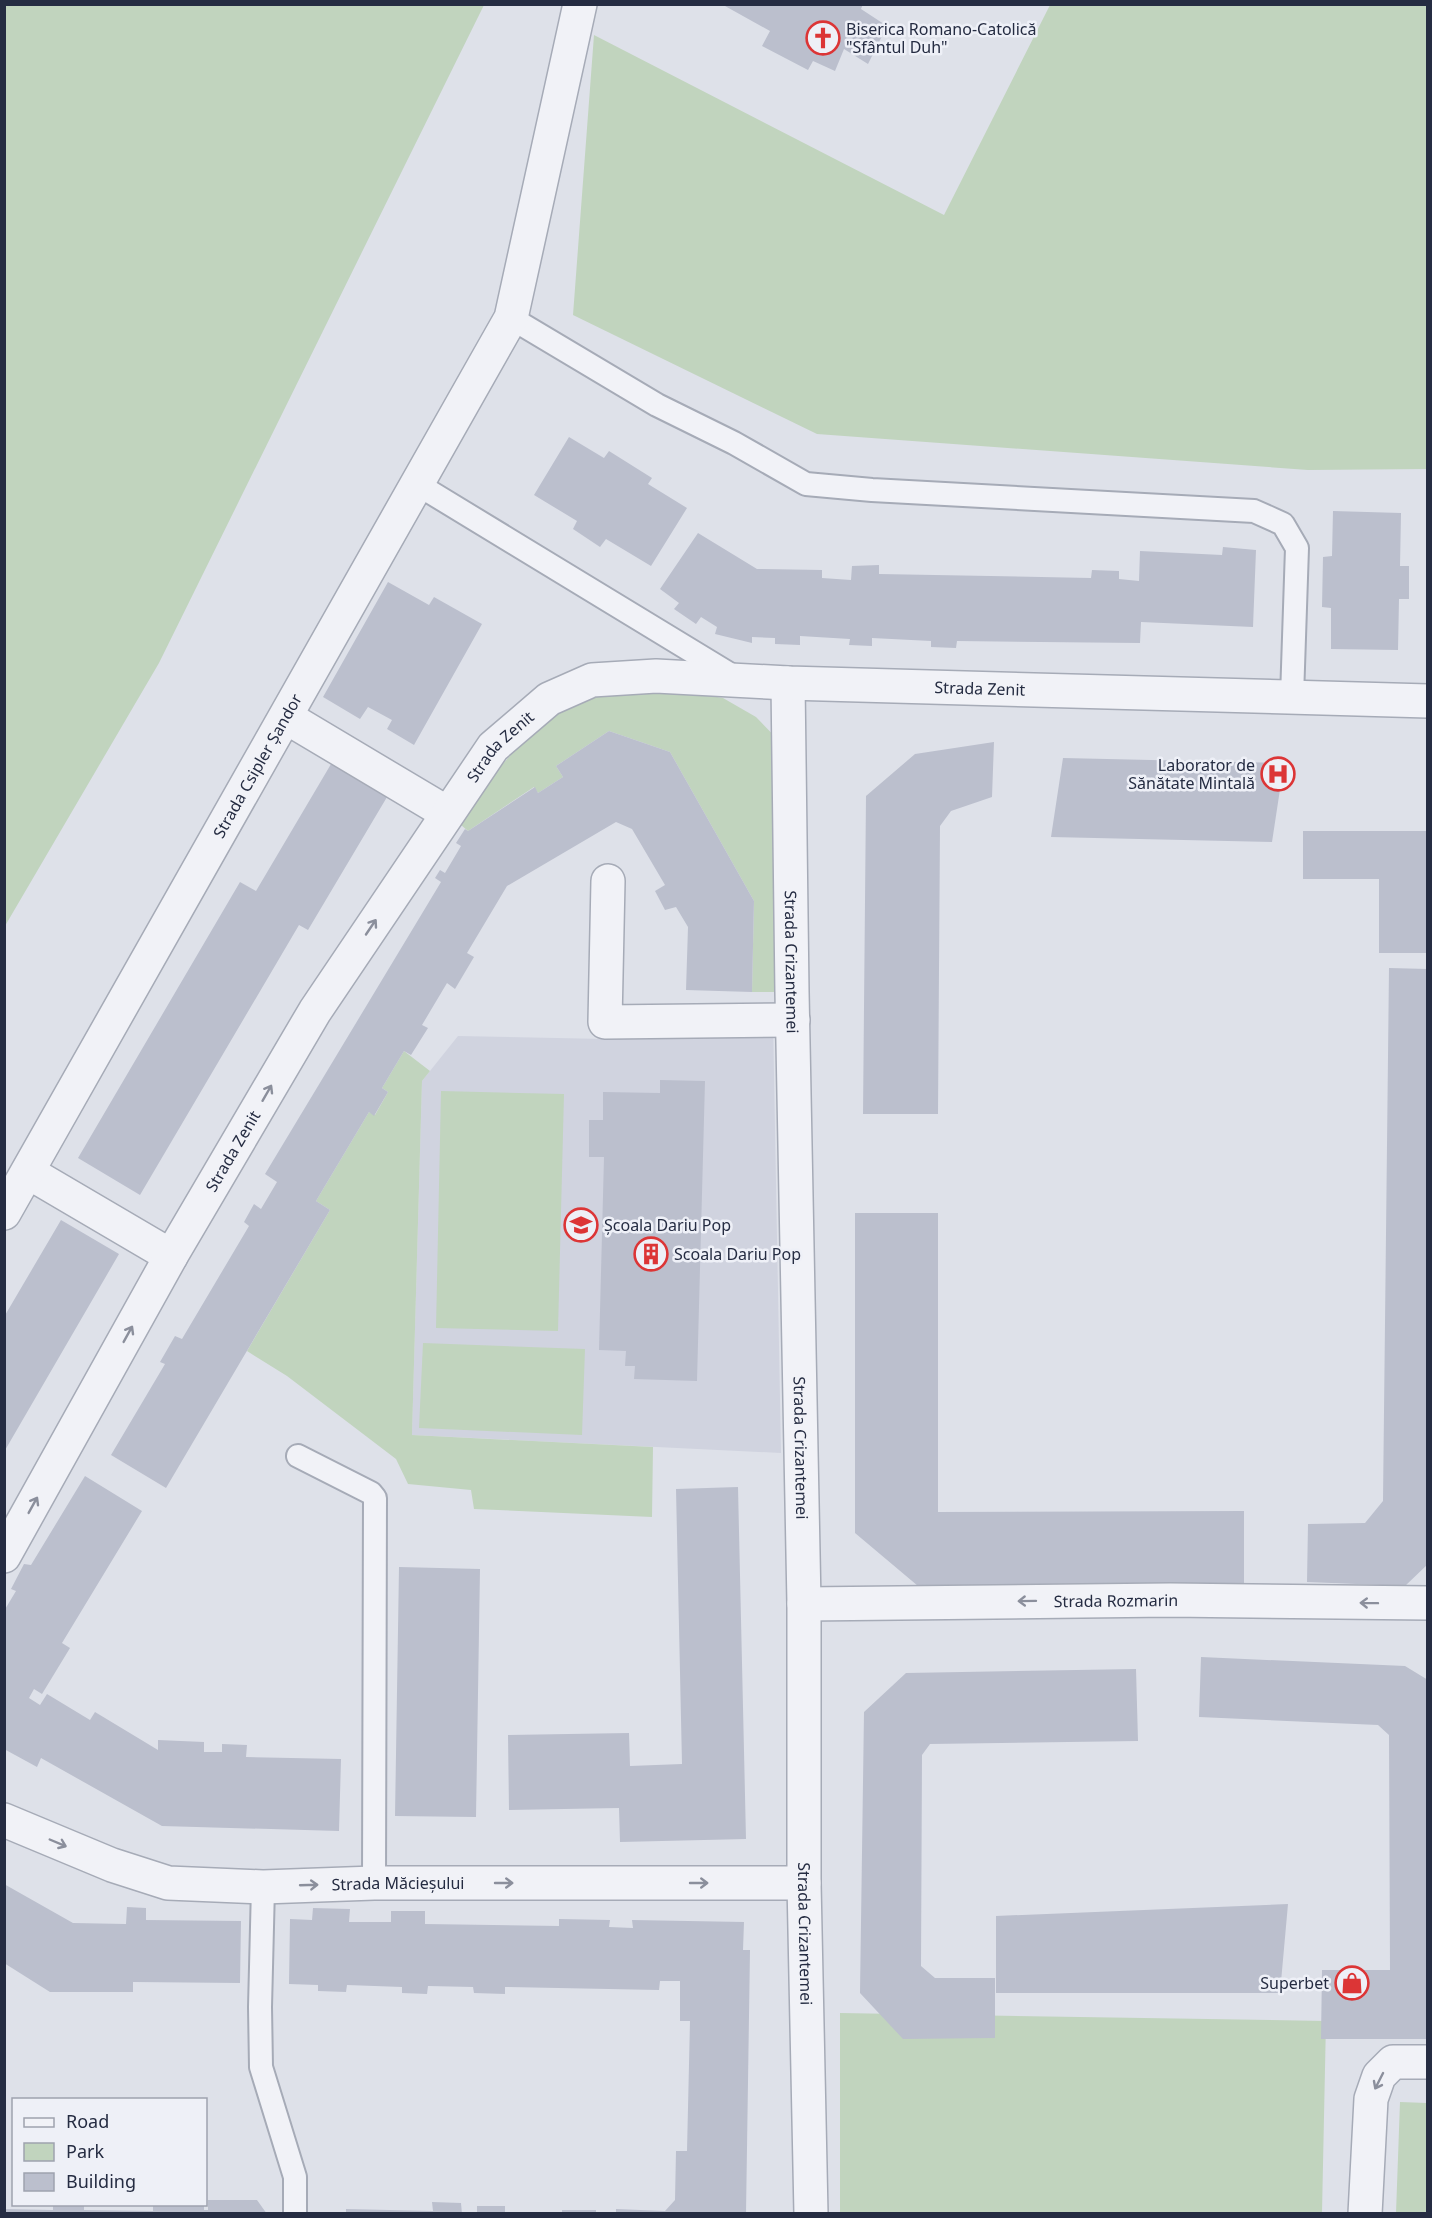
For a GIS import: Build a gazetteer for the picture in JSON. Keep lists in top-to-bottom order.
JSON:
{
  "streets": {
    "street": [
      "Strada Zenit",
      "Strada Csipler Șandor",
      "Strada Crizantemei",
      "Strada Rozmarin",
      "Strada Măcieșului"
    ]
  },
  "crossings": [
    ["Strada Zenit", "Strada Crizantemei"],
    ["Strada Crizantemei", "Strada Rozmarin"],
    ["Strada Crizantemei", "Strada Măcieșului"]
  ],
  "one_way": ["Strada Zenit", "Strada Rozmarin", "Strada Măcieșului"],
  "places": {
    "church": ["Biserica Romano-Catolică \"Sfântul Duh\""],
    "hospital": ["Laborator de Sănătate Mintală"],
    "school or university": ["Școala Dariu Pop"],
    "building": ["Scoala Dariu Pop"],
    "shop": ["Superbet"]
  },
  "legend": ["Road", "Park", "Building"]
}
